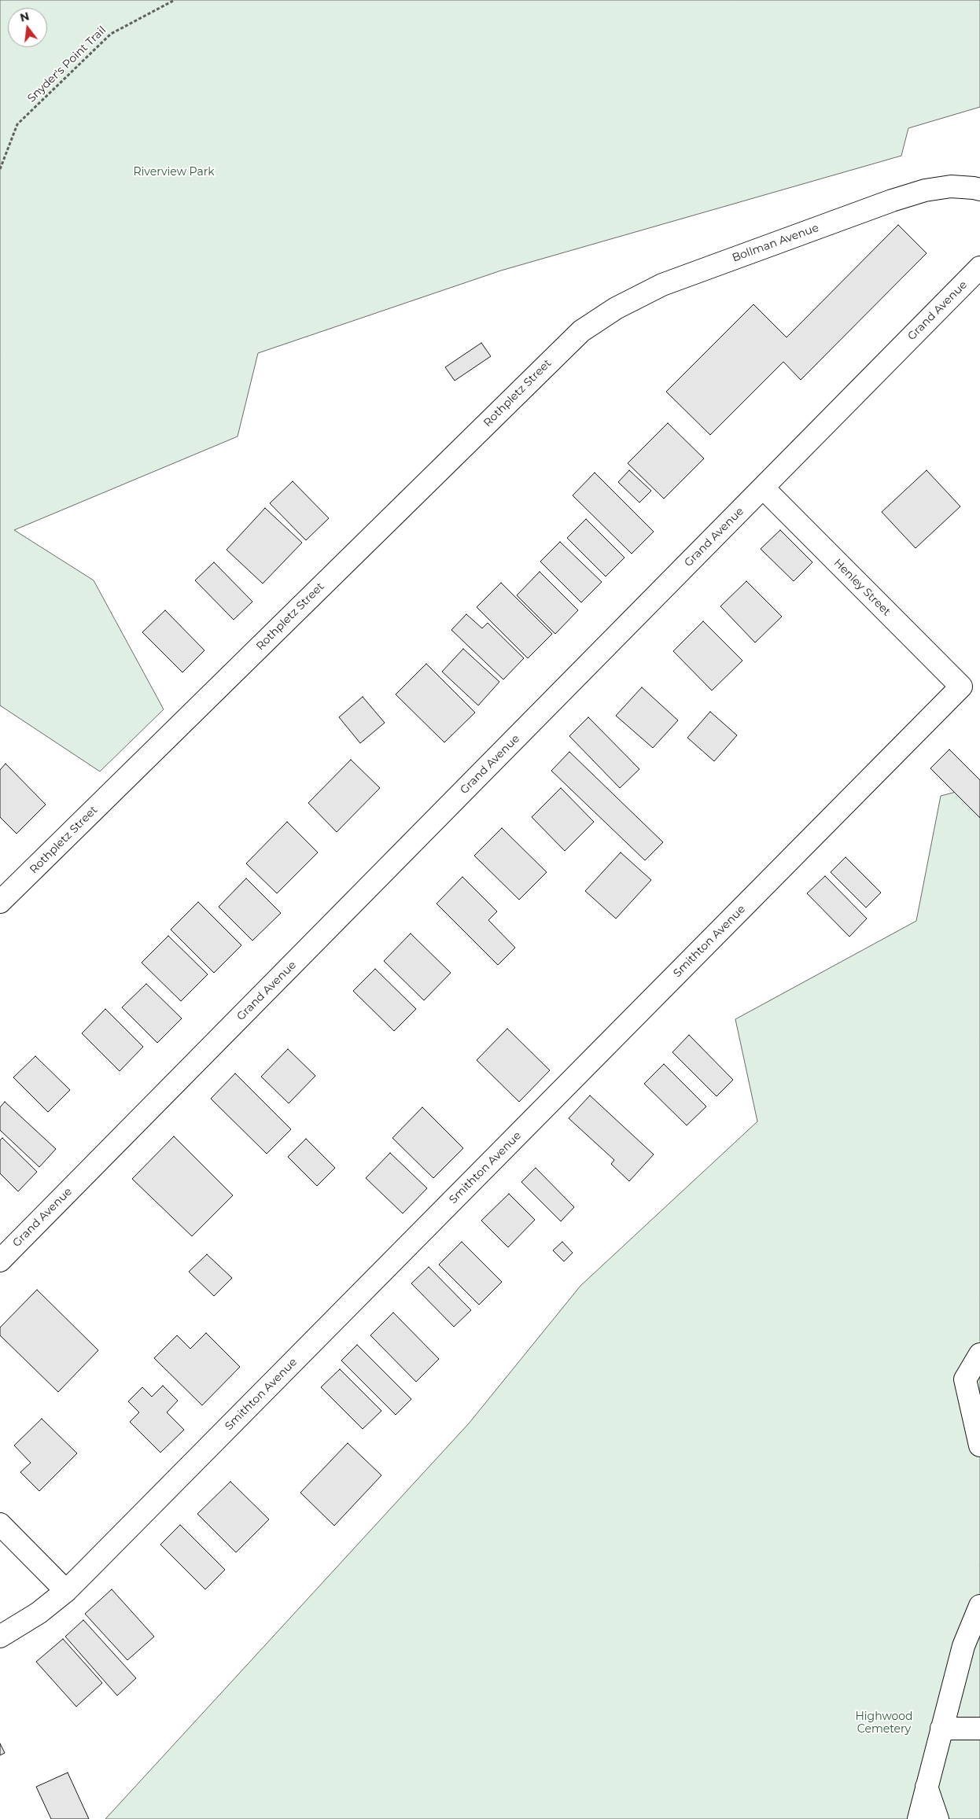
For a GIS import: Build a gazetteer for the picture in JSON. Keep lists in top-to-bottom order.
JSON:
{
  "streets": {
    "street": [
      "Bollman Avenue",
      "Grand Avenue",
      "Rothpletz Street",
      "Henley Street",
      "Smithton Avenue"
    ],
    "path": ["Snyder's Point Trail"]
  },
  "crossings": [
    ["Bollman Avenue", "Rothpletz Street"],
    ["Grand Avenue", "Henley Street"],
    ["Henley Street", "Smithton Avenue"]
  ],
  "parks": ["Riverview Park", "Highwood Cemetery"],
  "north": "top"
}
